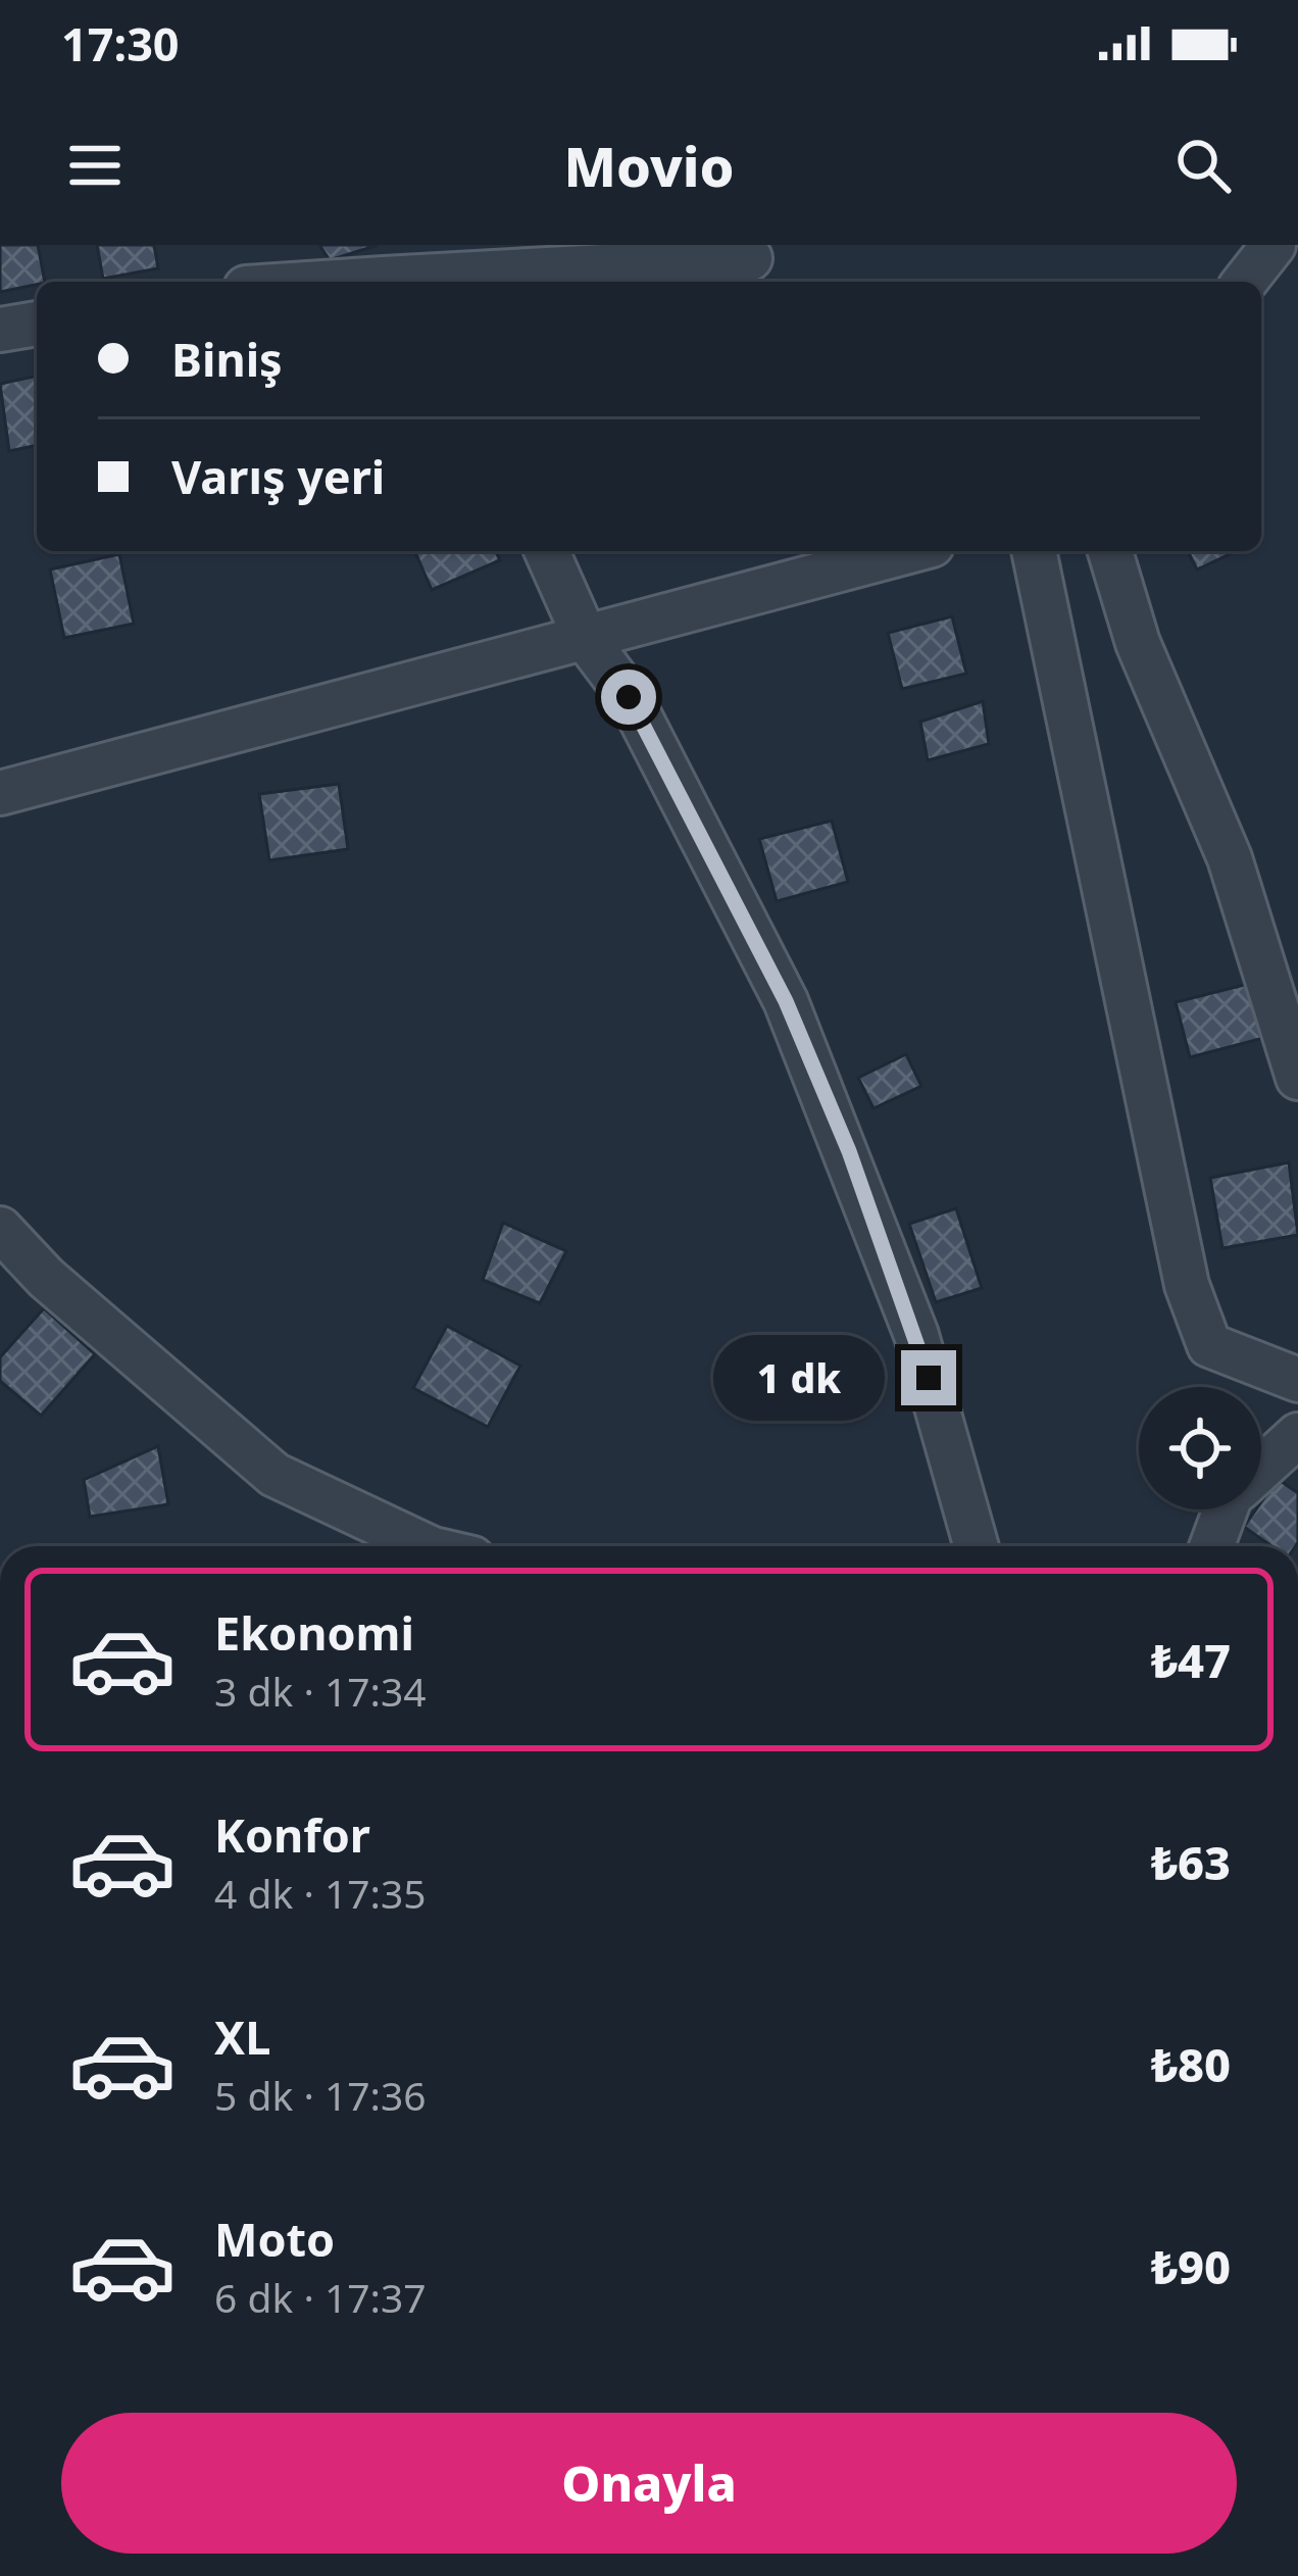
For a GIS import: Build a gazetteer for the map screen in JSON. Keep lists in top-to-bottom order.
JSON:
{
  "page": {
    "status": "17:30",
    "header": "Movio",
    "banner": ["Biniş", "Varış yeri"],
    "bubble": "1 dk",
    "list": [
      {
        "name": "Ekonomi",
        "note": "3 dk · 17:34",
        "value": "₺47"
      },
      {
        "name": "Konfor",
        "note": "4 dk · 17:35",
        "value": "₺63"
      },
      {
        "name": "XL",
        "note": "5 dk · 17:36",
        "value": "₺80"
      },
      {
        "name": "Moto",
        "note": "6 dk · 17:37",
        "value": "₺90"
      }
    ],
    "buttons": "Onayla"
  }
}
